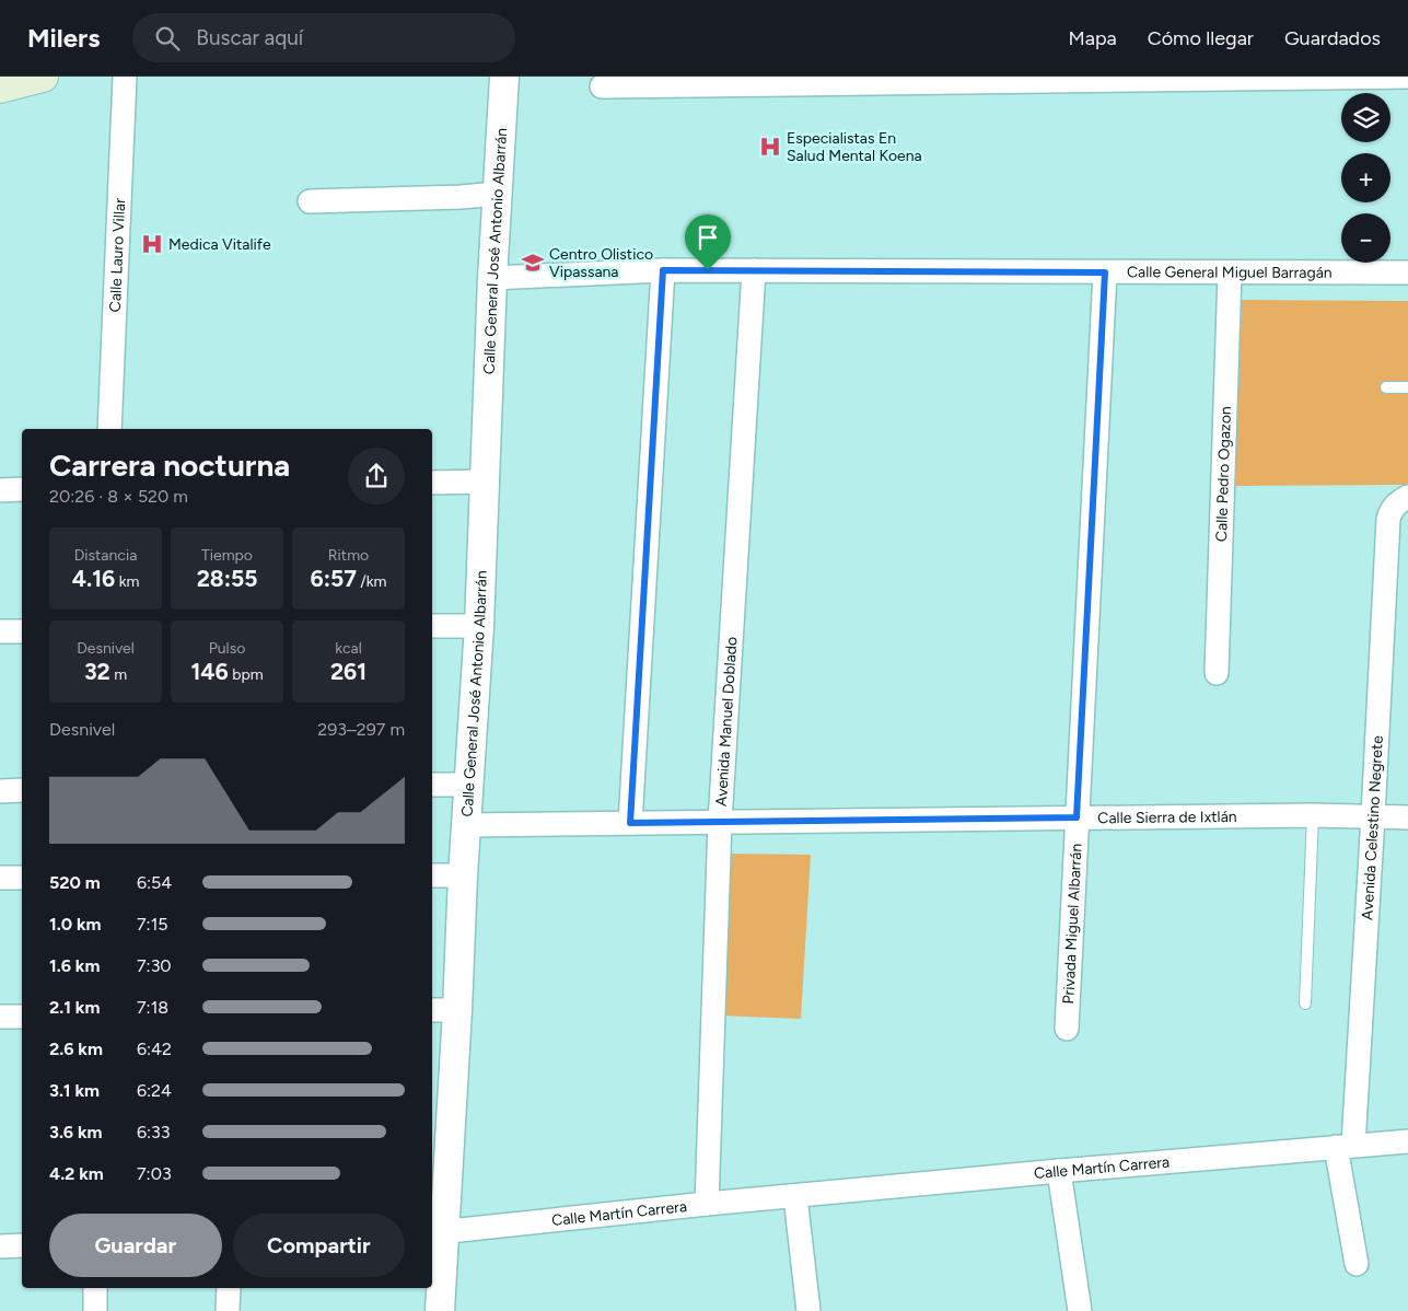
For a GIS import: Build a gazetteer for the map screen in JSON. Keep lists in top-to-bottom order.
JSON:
{
  "streets": {
    "street": [
      "Calle General José Antonio Albarrán",
      "Calle Lauro Villar",
      "Calle General Miguel Barragán",
      "Calle Pedro Ogazon",
      "Avenida Manuel Doblado",
      "Calle Sierra de Ixtlán",
      "Avenida Celestino Negrete",
      "Privada Miguel Albarrán",
      "Calle Martín Carrera"
    ]
  },
  "crossings": [
    ["Calle General José Antonio Albarrán", "Calle General Miguel Barragán"],
    ["Calle General José Antonio Albarrán", "Calle Sierra de Ixtlán"],
    ["Calle General José Antonio Albarrán", "Calle Martín Carrera"],
    ["Calle General Miguel Barragán", "Calle Pedro Ogazon"],
    ["Calle General Miguel Barragán", "Avenida Manuel Doblado"],
    ["Calle General Miguel Barragán", "Privada Miguel Albarrán"],
    ["Avenida Manuel Doblado", "Calle Sierra de Ixtlán"],
    ["Avenida Manuel Doblado", "Calle Martín Carrera"],
    ["Calle Sierra de Ixtlán", "Avenida Celestino Negrete"],
    ["Calle Sierra de Ixtlán", "Privada Miguel Albarrán"],
    ["Avenida Celestino Negrete", "Calle Martín Carrera"]
  ],
  "places": {
    "hospital": ["Especialistas En Salud Mental Koena", "Medica Vitalife"],
    "school or university": ["Centro Olistico Vipassana"]
  },
  "page": {
    "header": "Milers",
    "search": "Buscar aquí",
    "nav": ["Mapa", "Cómo llegar", "Guardados"],
    "map_buttons": ["+", "−"],
    "heading": ["Carrera nocturna", "20:26 · 8 × 520 m"],
    "stats": [
      ["Distancia", "4.16 km"],
      ["Tiempo", "28:55"],
      ["Ritmo", "6:57 /km"],
      ["Desnivel", "32 m"],
      ["Pulso", "146 bpm"],
      ["kcal", "261"]
    ],
    "chart": ["Desnivel", "293–297 m"],
    "list": [
      {
        "name": "520 m",
        "note": "6:54"
      },
      {
        "name": "1.0 km",
        "note": "7:15"
      },
      {
        "name": "1.6 km",
        "note": "7:30"
      },
      {
        "name": "2.1 km",
        "note": "7:18"
      },
      {
        "name": "2.6 km",
        "note": "6:42"
      },
      {
        "name": "3.1 km",
        "note": "6:24"
      },
      {
        "name": "3.6 km",
        "note": "6:33"
      },
      {
        "name": "4.2 km",
        "note": "7:03"
      }
    ],
    "buttons": ["Guardar", "Compartir"]
  }
}
